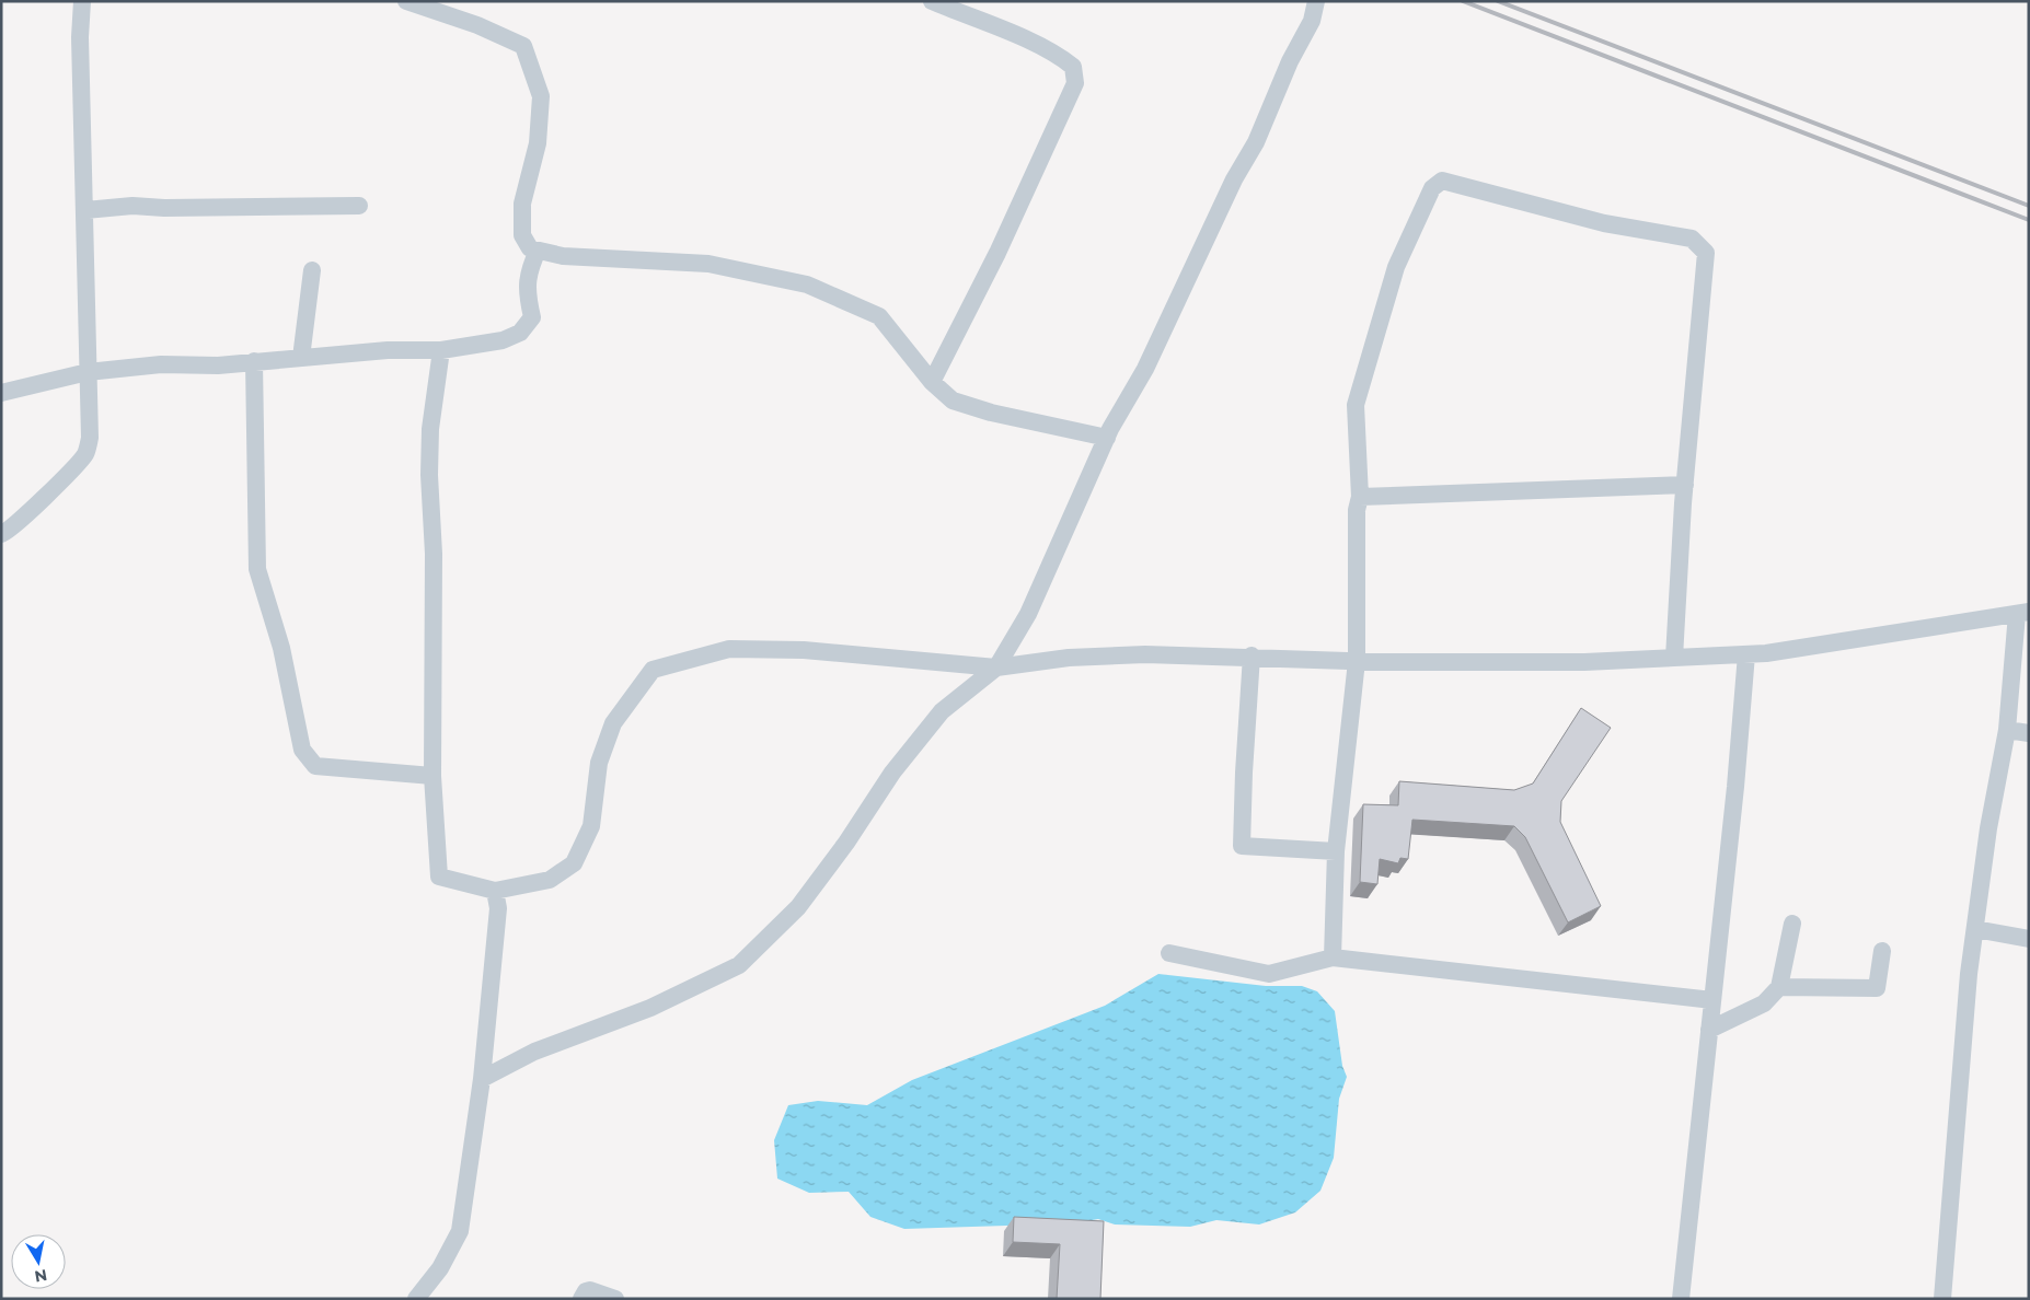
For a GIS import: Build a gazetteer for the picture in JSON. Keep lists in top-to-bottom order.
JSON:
{
  "north": "bottom"
}
